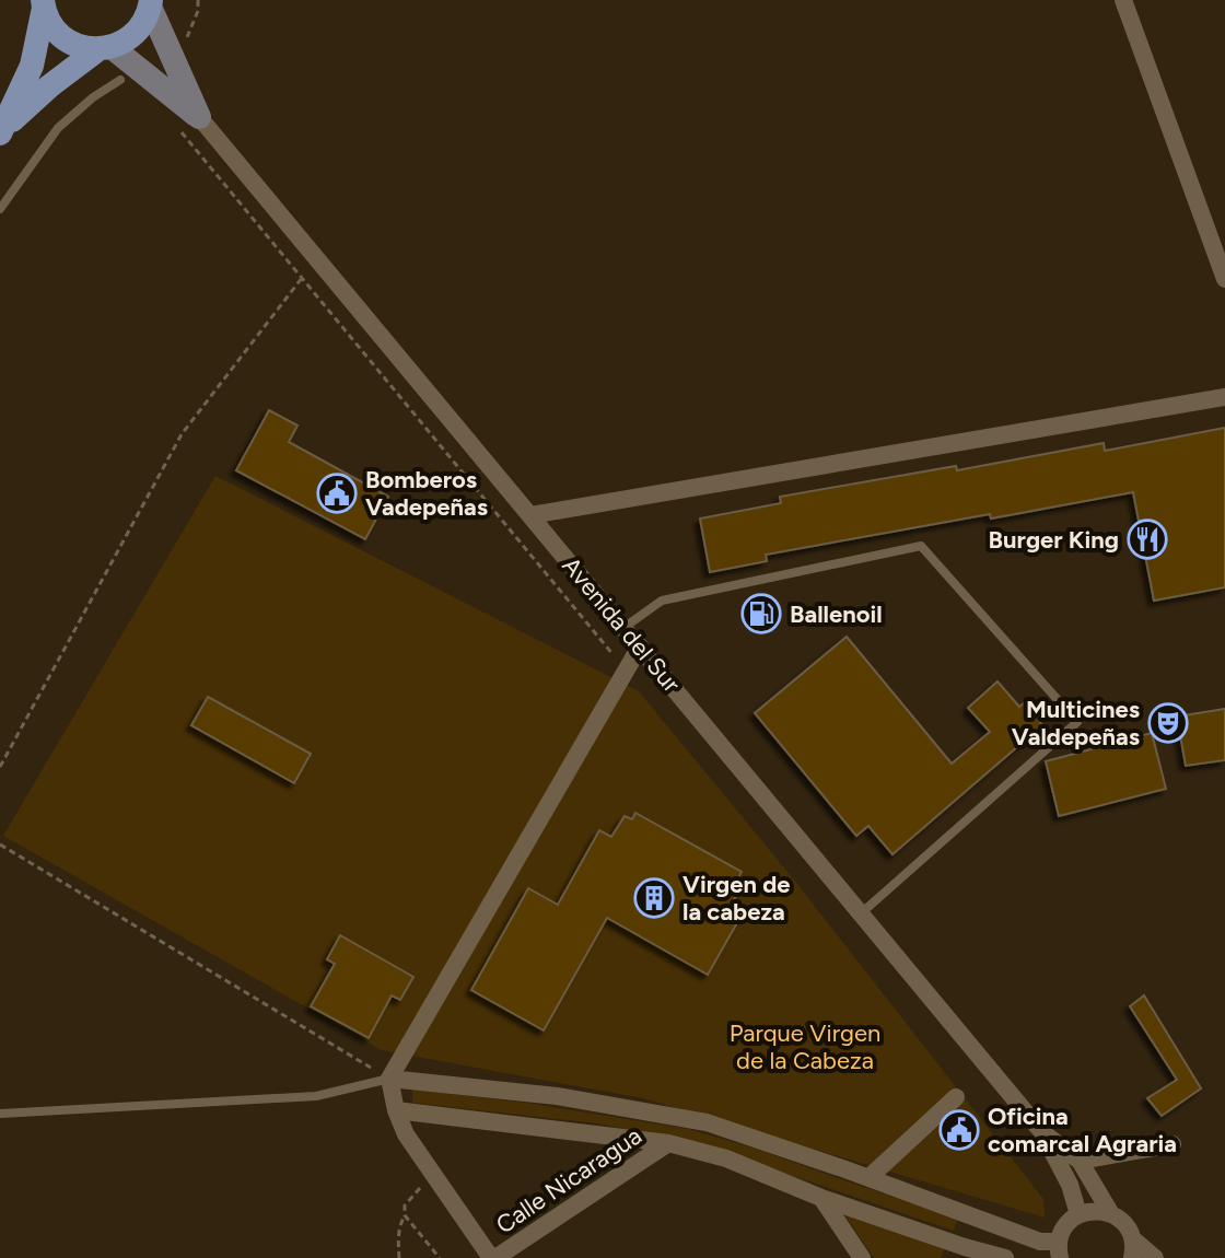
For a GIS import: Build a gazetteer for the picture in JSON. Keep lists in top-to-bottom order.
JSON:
{
  "streets": {
    "main road": ["Avenida del Sur"],
    "street": ["Calle Nicaragua"]
  },
  "parks": ["Parque Virgen de la Cabeza"],
  "places": {
    "public building": ["Bomberos Vadepeñas", "Oficina comarcal Agraria"],
    "restaurant": ["Burger King"],
    "fuel station": ["Ballenoil"],
    "theatre": ["Multicines Valdepeñas"],
    "building": ["Virgen de la cabeza"]
  }
}
